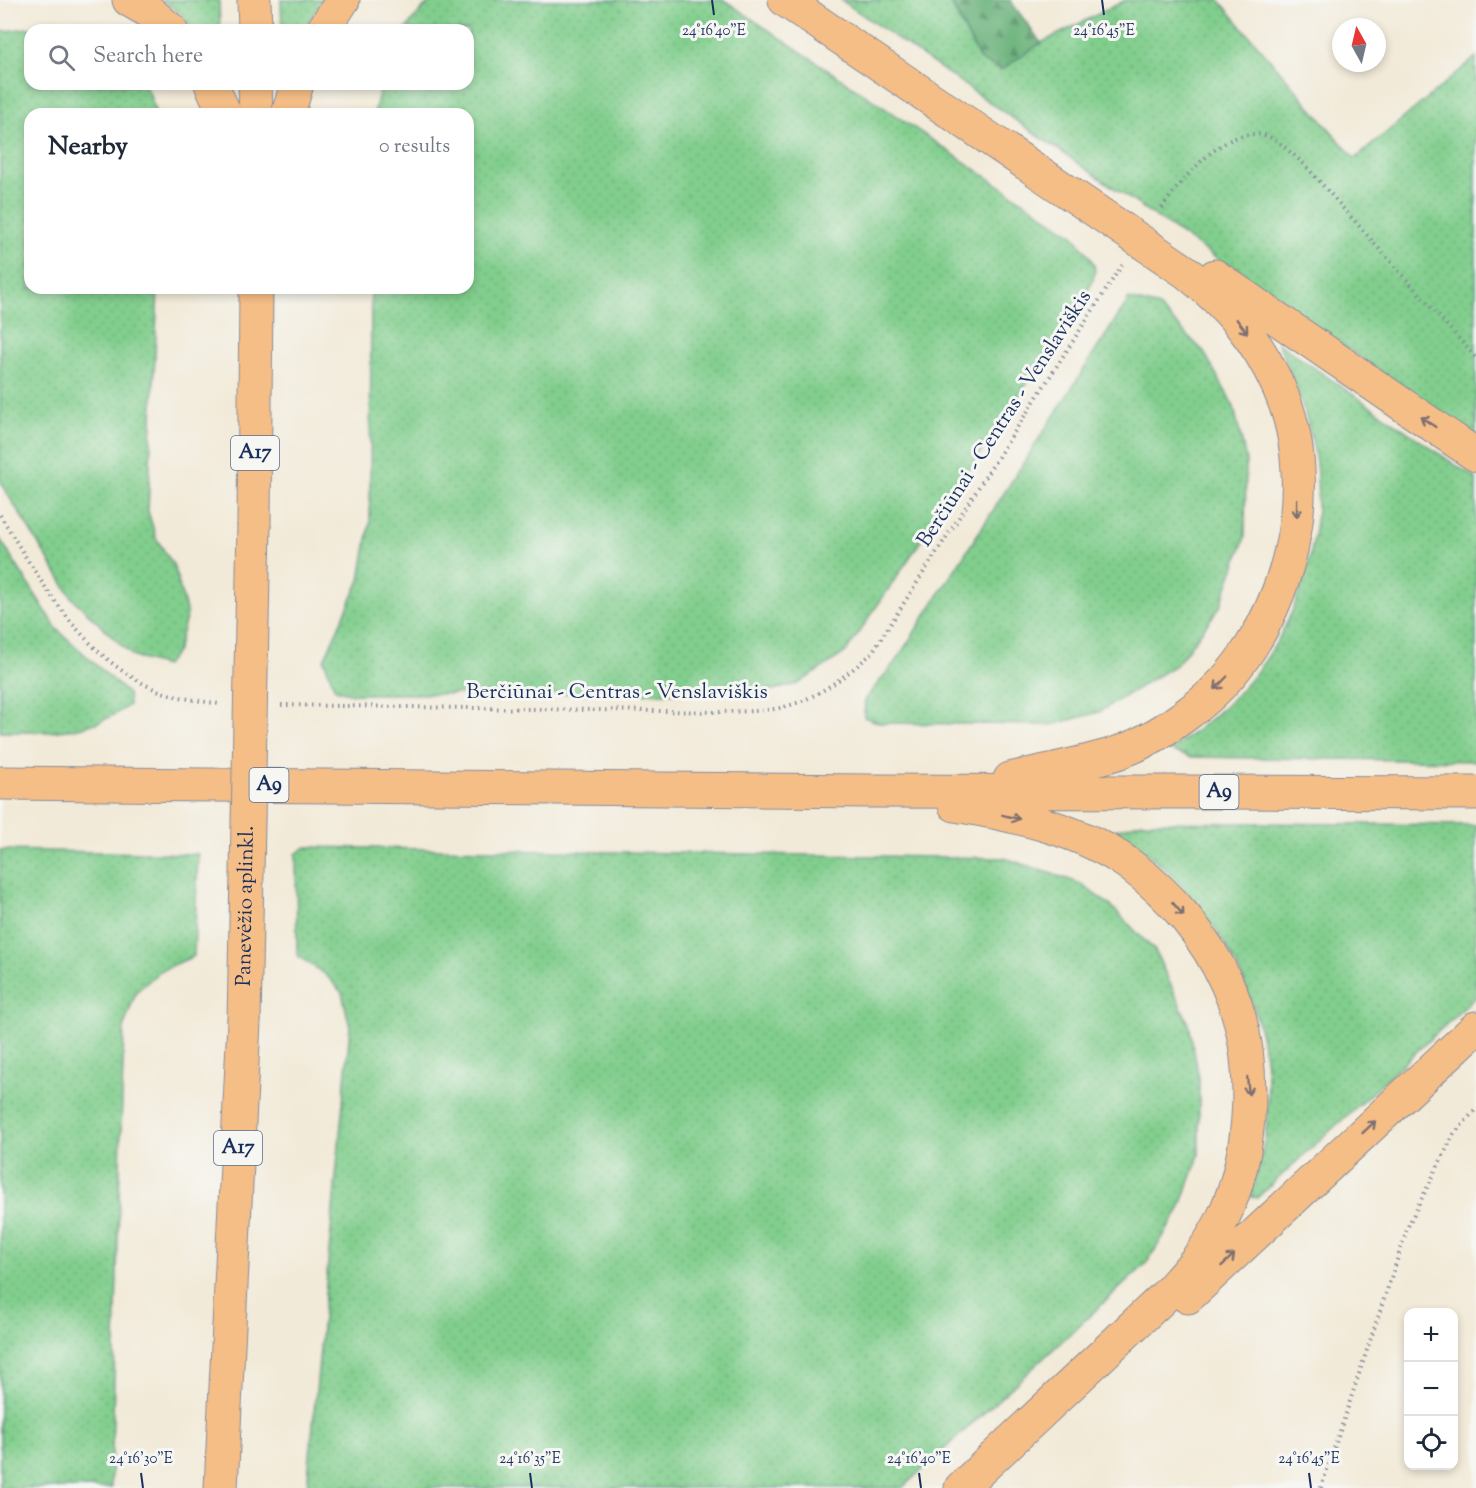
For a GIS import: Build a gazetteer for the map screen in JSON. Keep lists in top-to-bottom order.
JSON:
{
  "streets": {
    "highway": ["A17", "A9", "Panevėžio aplinkl."],
    "path": ["Berčiūnai - Centras - Venslaviškis"]
  },
  "north": "top",
  "page": {
    "search": "Search here",
    "heading": ["Nearby", "0 results"],
    "map_buttons": ["+", "−"]
  },
  "coordinates": [
    "24°16'40\"E",
    "24°16'45\"E",
    "24°16'30\"E",
    "24°16'35\"E"
  ]
}
